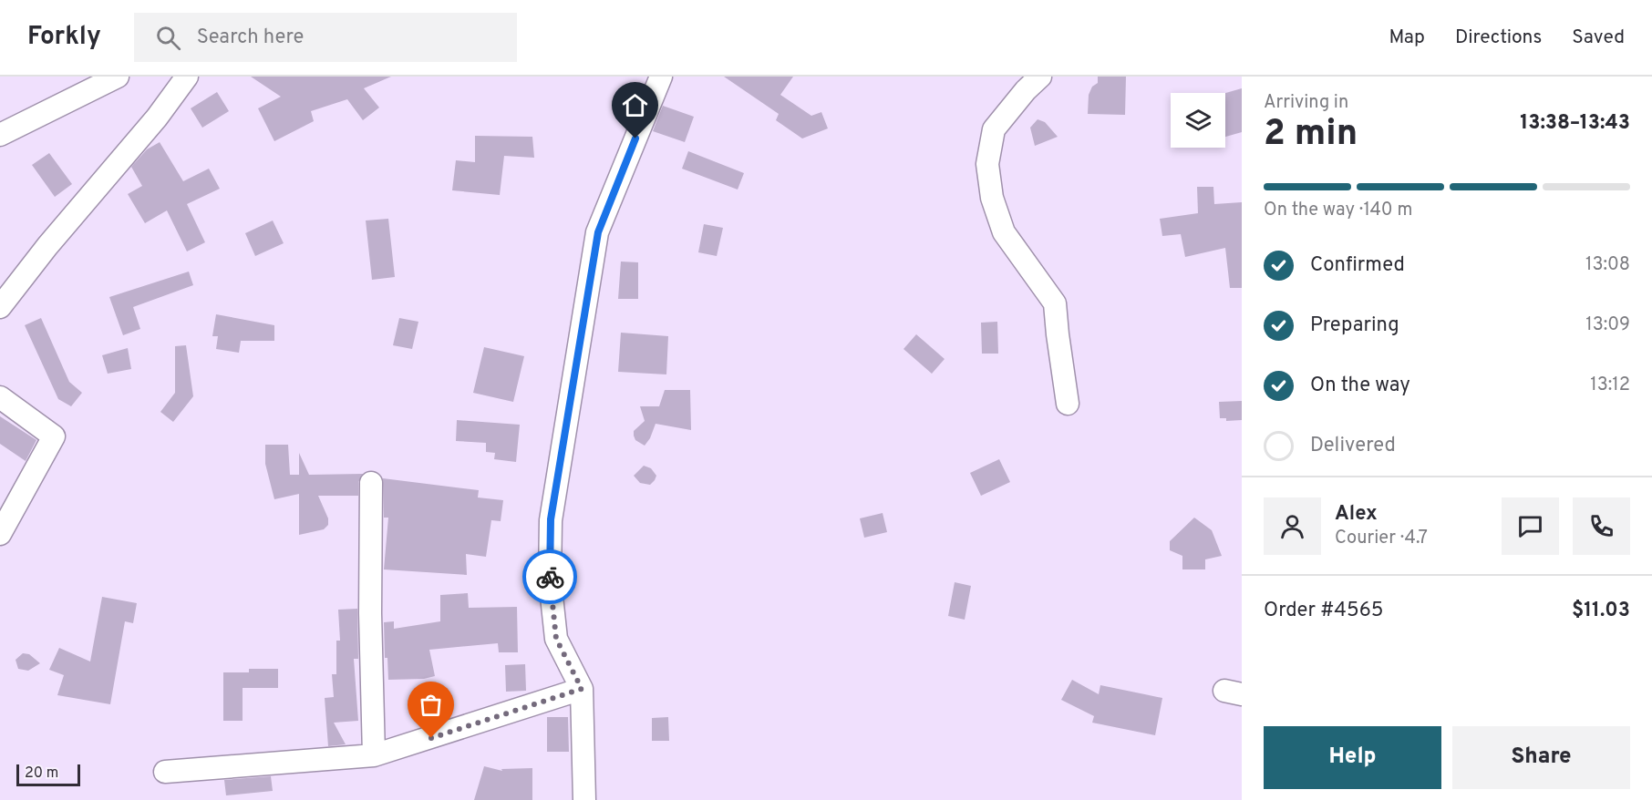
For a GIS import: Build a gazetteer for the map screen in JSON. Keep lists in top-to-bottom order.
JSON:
{
  "scale_bar": "20 m",
  "page": {
    "header": "Forkly",
    "search": "Search here",
    "nav": ["Map", "Directions", "Saved"],
    "heading": ["2 min", "Arriving in", "13:38–13:43"],
    "panel": [
      "Alex",
      "Courier · 4.7",
      "Order #4565",
      "$11.03"
    ],
    "bar": "On the way · 140 m",
    "list": [
      ["Confirmed", "13:08"],
      ["Preparing", "13:09"],
      ["On the way", "13:12"],
      "Delivered"
    ],
    "buttons": ["Help", "Share"],
    "scale": "20 m"
  }
}
